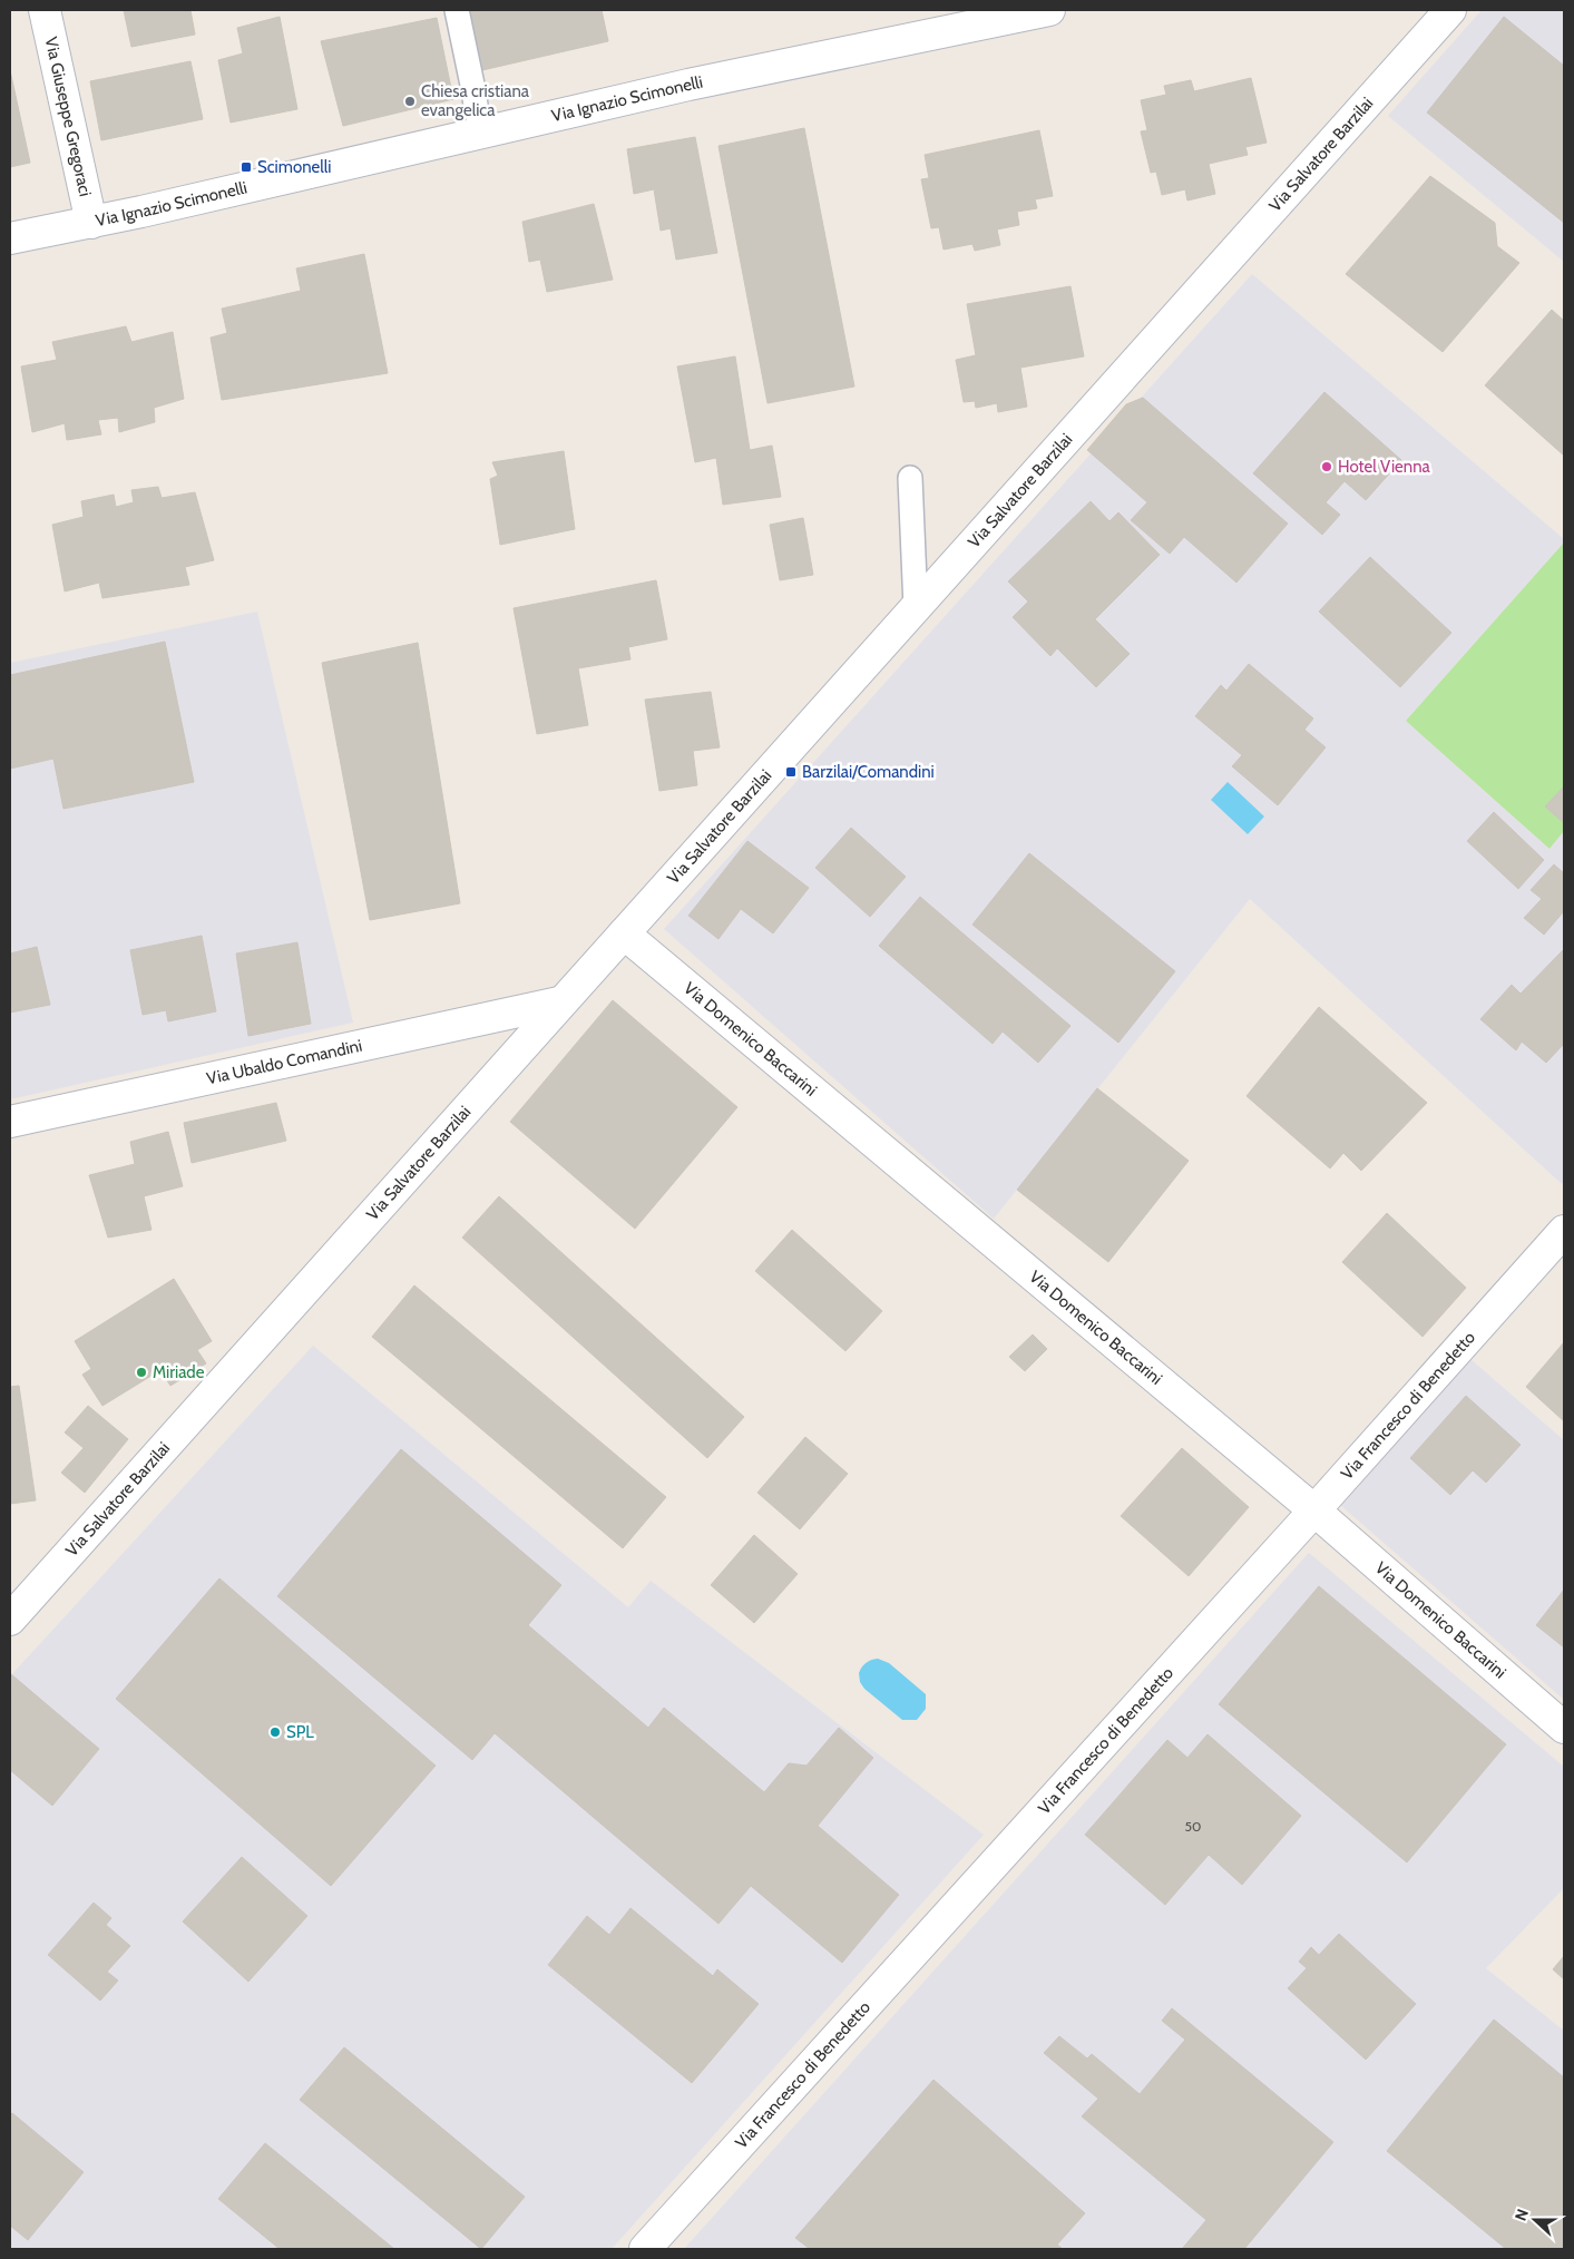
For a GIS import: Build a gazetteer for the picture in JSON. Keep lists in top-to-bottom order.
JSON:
{
  "streets": {
    "street": [
      "Via Ignazio Scimonelli",
      "Via Giuseppe Gregoraci",
      "Via Salvatore Barzilai",
      "Via Domenico Baccarini",
      "Via Ubaldo Comandini",
      "Via Francesco di Benedetto"
    ]
  },
  "crossings": [
    ["Via Ignazio Scimonelli", "Via Giuseppe Gregoraci"],
    ["Via Salvatore Barzilai", "Via Domenico Baccarini"],
    ["Via Salvatore Barzilai", "Via Ubaldo Comandini"],
    ["Via Domenico Baccarini", "Via Francesco di Benedetto"]
  ],
  "places": {
    "other": [
      "Chiesa cristiana evangelica",
      "Hotel Vienna",
      "Miriade",
      "SPL"
    ],
    "transit": ["Scimonelli", "Barzilai/Comandini"]
  },
  "house_numbers": ["50"],
  "north": "left"
}
